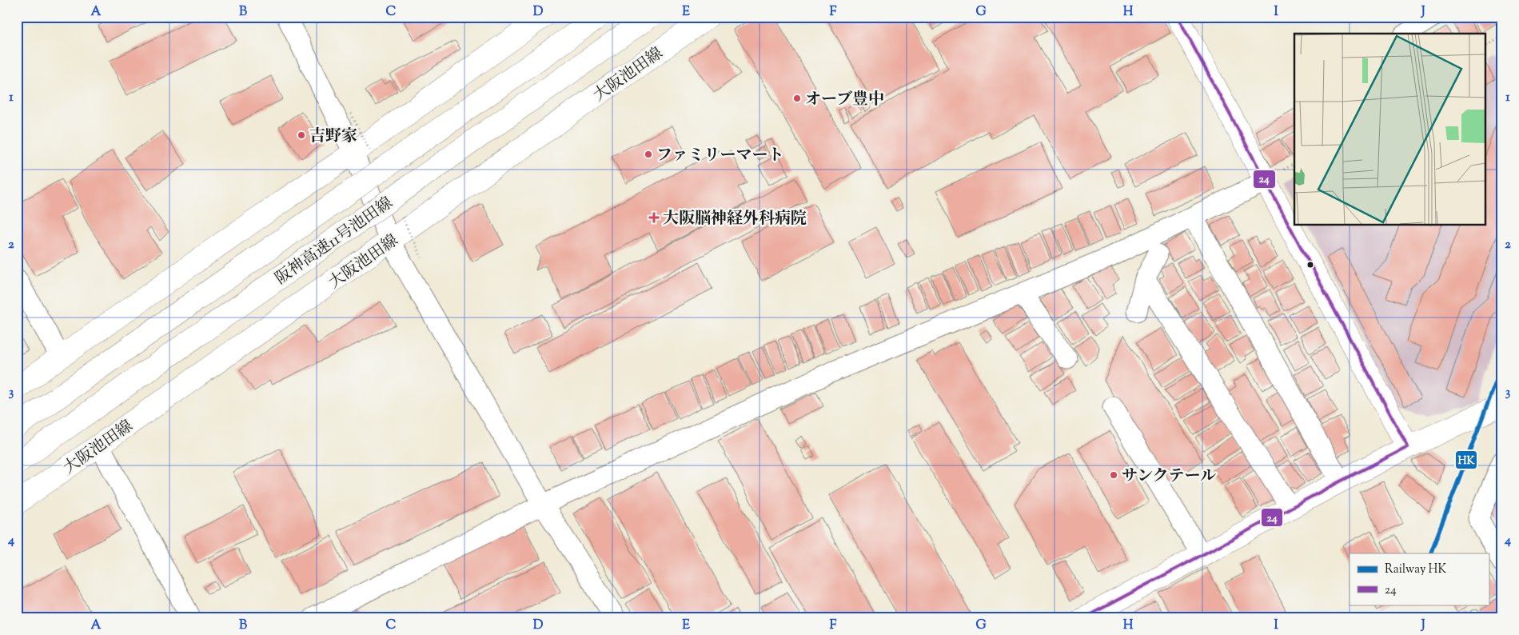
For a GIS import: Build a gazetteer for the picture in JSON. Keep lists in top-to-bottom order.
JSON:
{
  "streets": {
    "main road": ["大阪池田線", "阪神高速11号池田線"]
  },
  "places": {
    "other": [
      "オーブ豊中",
      "吉野家",
      "ファミリーマート",
      "サンクテール"
    ],
    "health": ["大阪脳神経外科病院"]
  },
  "lines": ["transit line 24", "rail line HK"],
  "legend": ["Railway HK", "24"],
  "grid": {
    "columns": [
      "A",
      "B",
      "C",
      "D",
      "E",
      "F",
      "G",
      "H",
      "I",
      "J"
    ],
    "rows": [
      "1",
      "2",
      "3",
      "4"
    ]
  }
}
